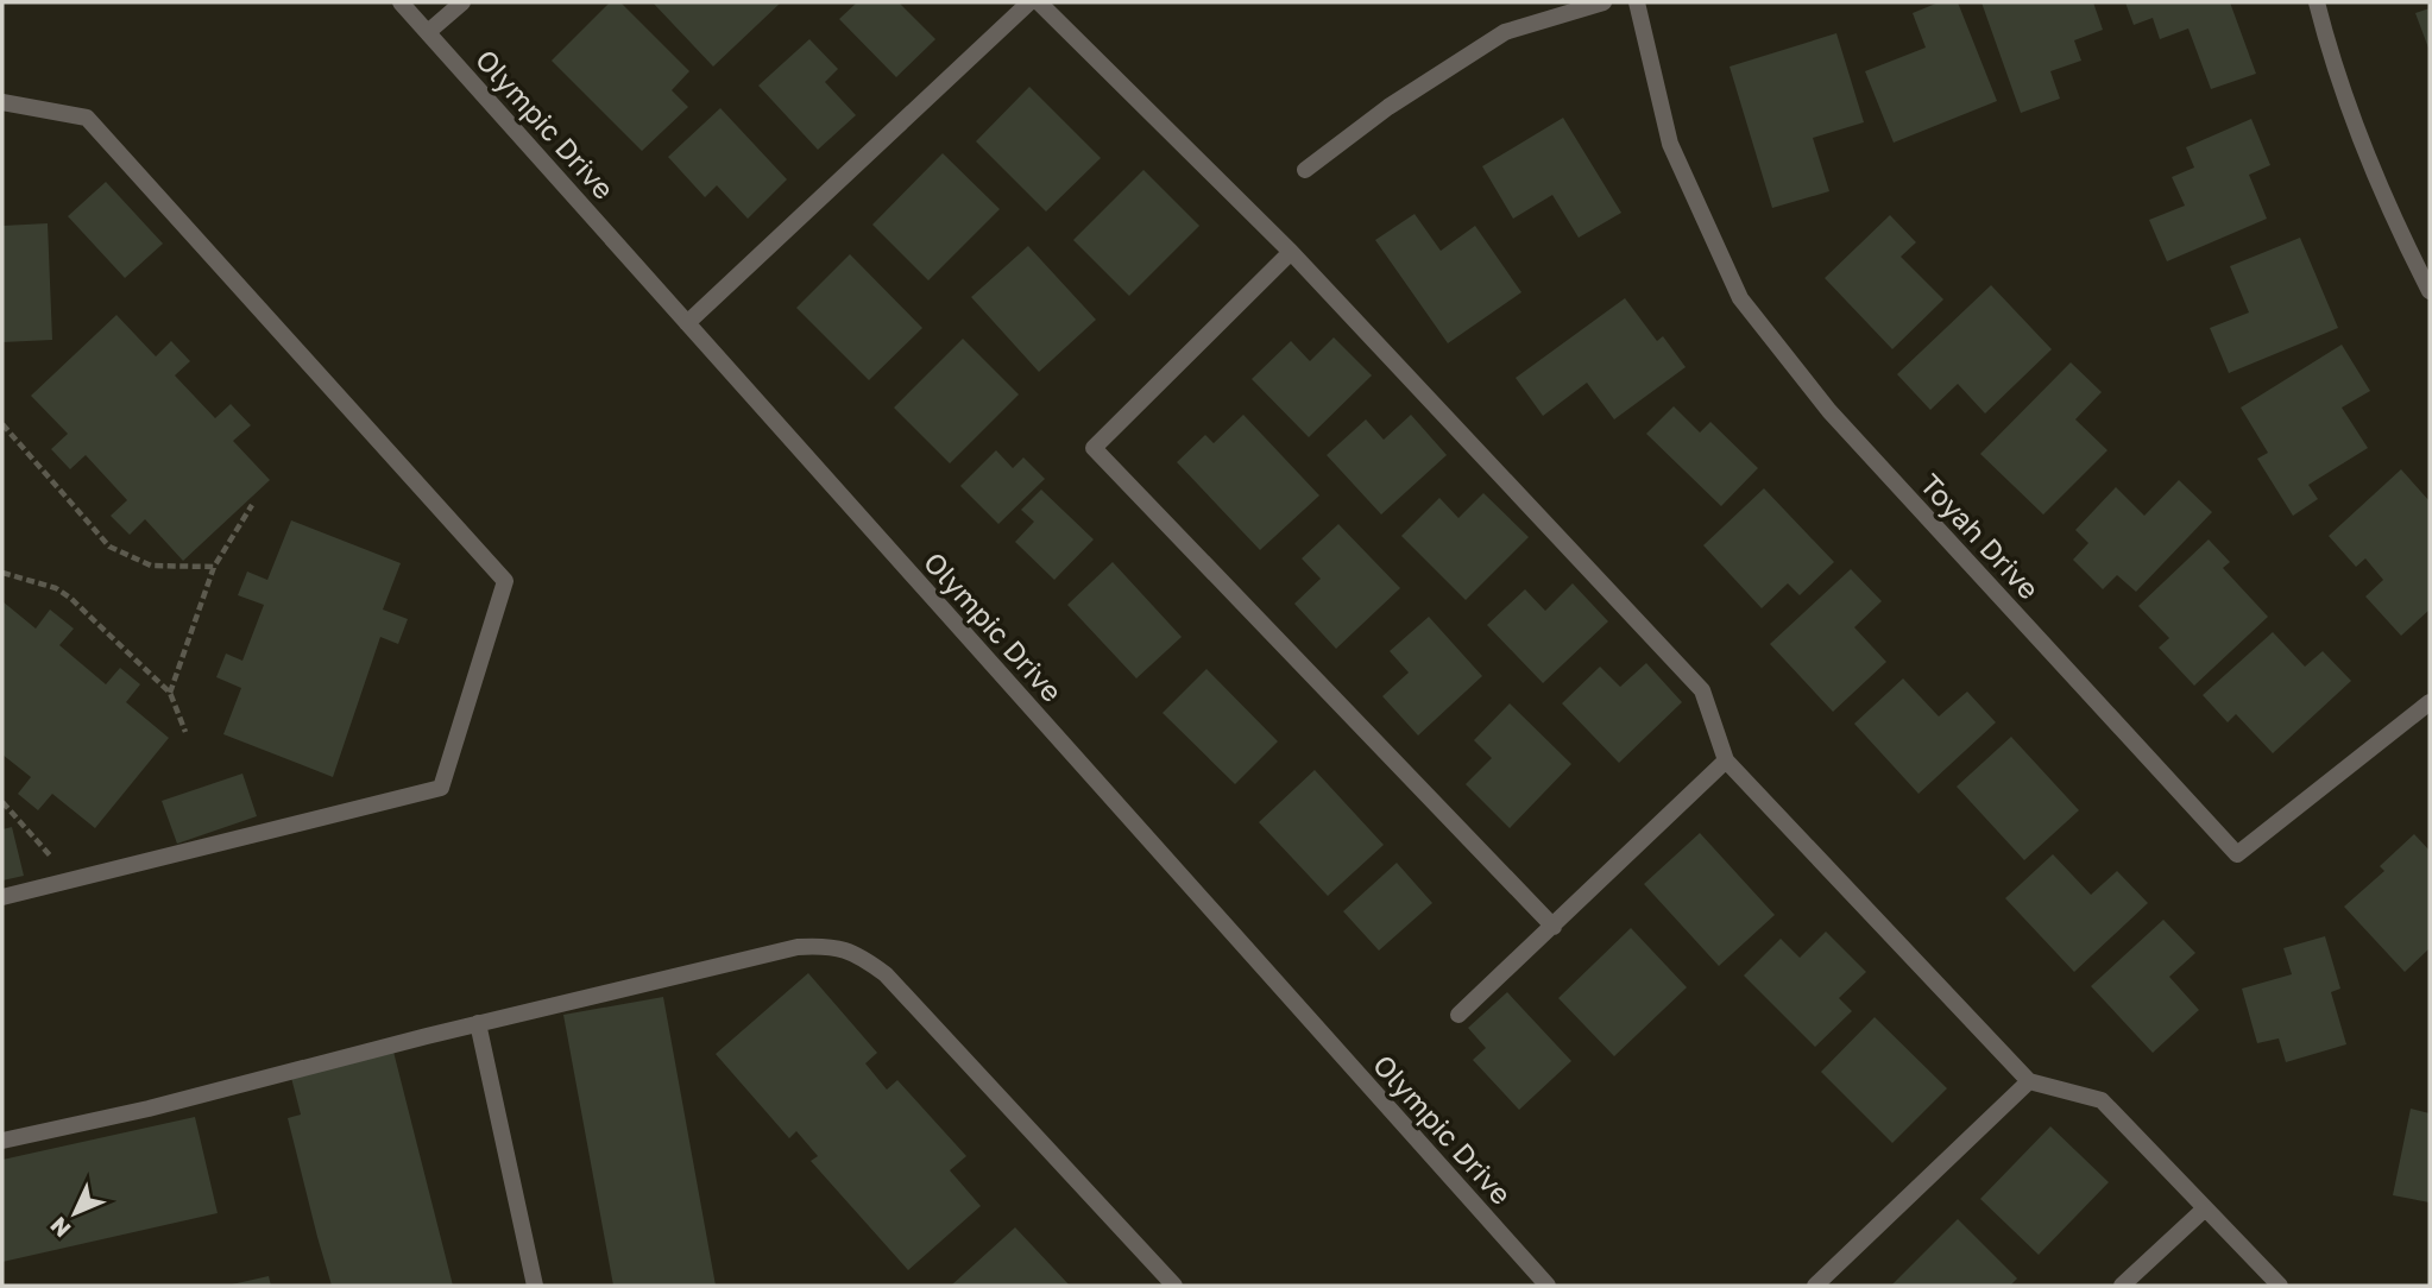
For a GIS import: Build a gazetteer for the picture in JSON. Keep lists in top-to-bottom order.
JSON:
{
  "streets": {
    "street": ["Olympic Drive", "Toyah Drive"]
  },
  "north": "bottom left"
}
